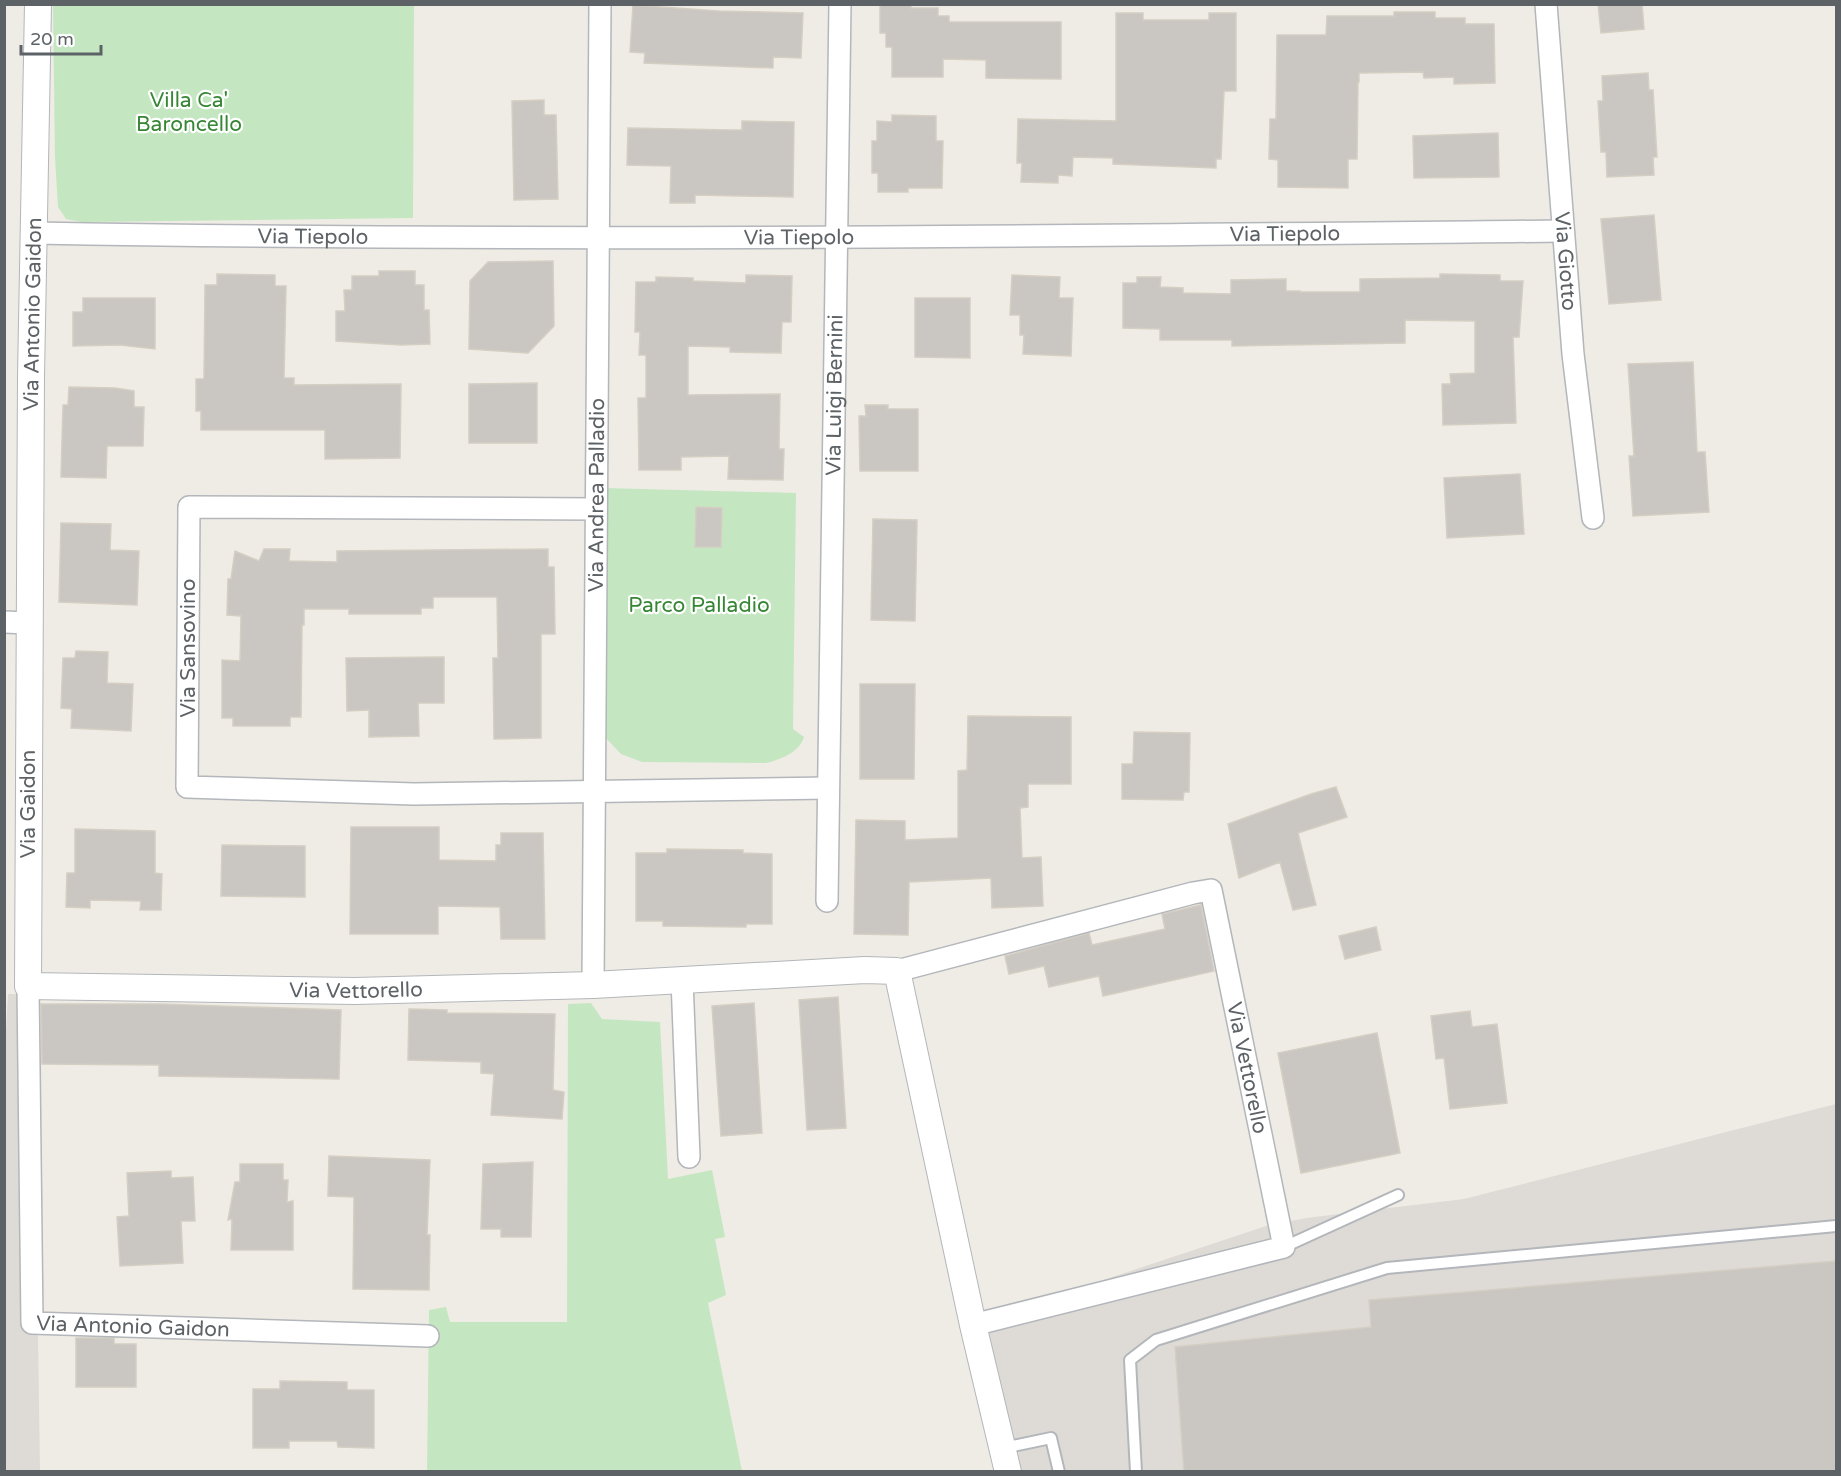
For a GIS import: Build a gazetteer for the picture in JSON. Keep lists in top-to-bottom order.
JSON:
{
  "streets": {
    "street": [
      "Via Tiepolo",
      "Via Giotto",
      "Via Antonio Gaidon",
      "Via Luigi Bernini",
      "Via Andrea Palladio",
      "Via Sansovino",
      "Via Gaidon",
      "Via Vettorello"
    ]
  },
  "crossings": [
    ["Via Tiepolo", "Via Giotto"],
    ["Via Tiepolo", "Via Antonio Gaidon"],
    ["Via Tiepolo", "Via Luigi Bernini"],
    ["Via Tiepolo", "Via Andrea Palladio"],
    ["Via Antonio Gaidon", "Via Gaidon"],
    ["Via Antonio Gaidon", "Via Vettorello"],
    ["Via Andrea Palladio", "Via Sansovino"],
    ["Via Andrea Palladio", "Via Vettorello"],
    ["Via Gaidon", "Via Vettorello"]
  ],
  "parks": ["Villa Ca' Baroncello", "Parco Palladio"],
  "scale_bar": "20 m"
}
